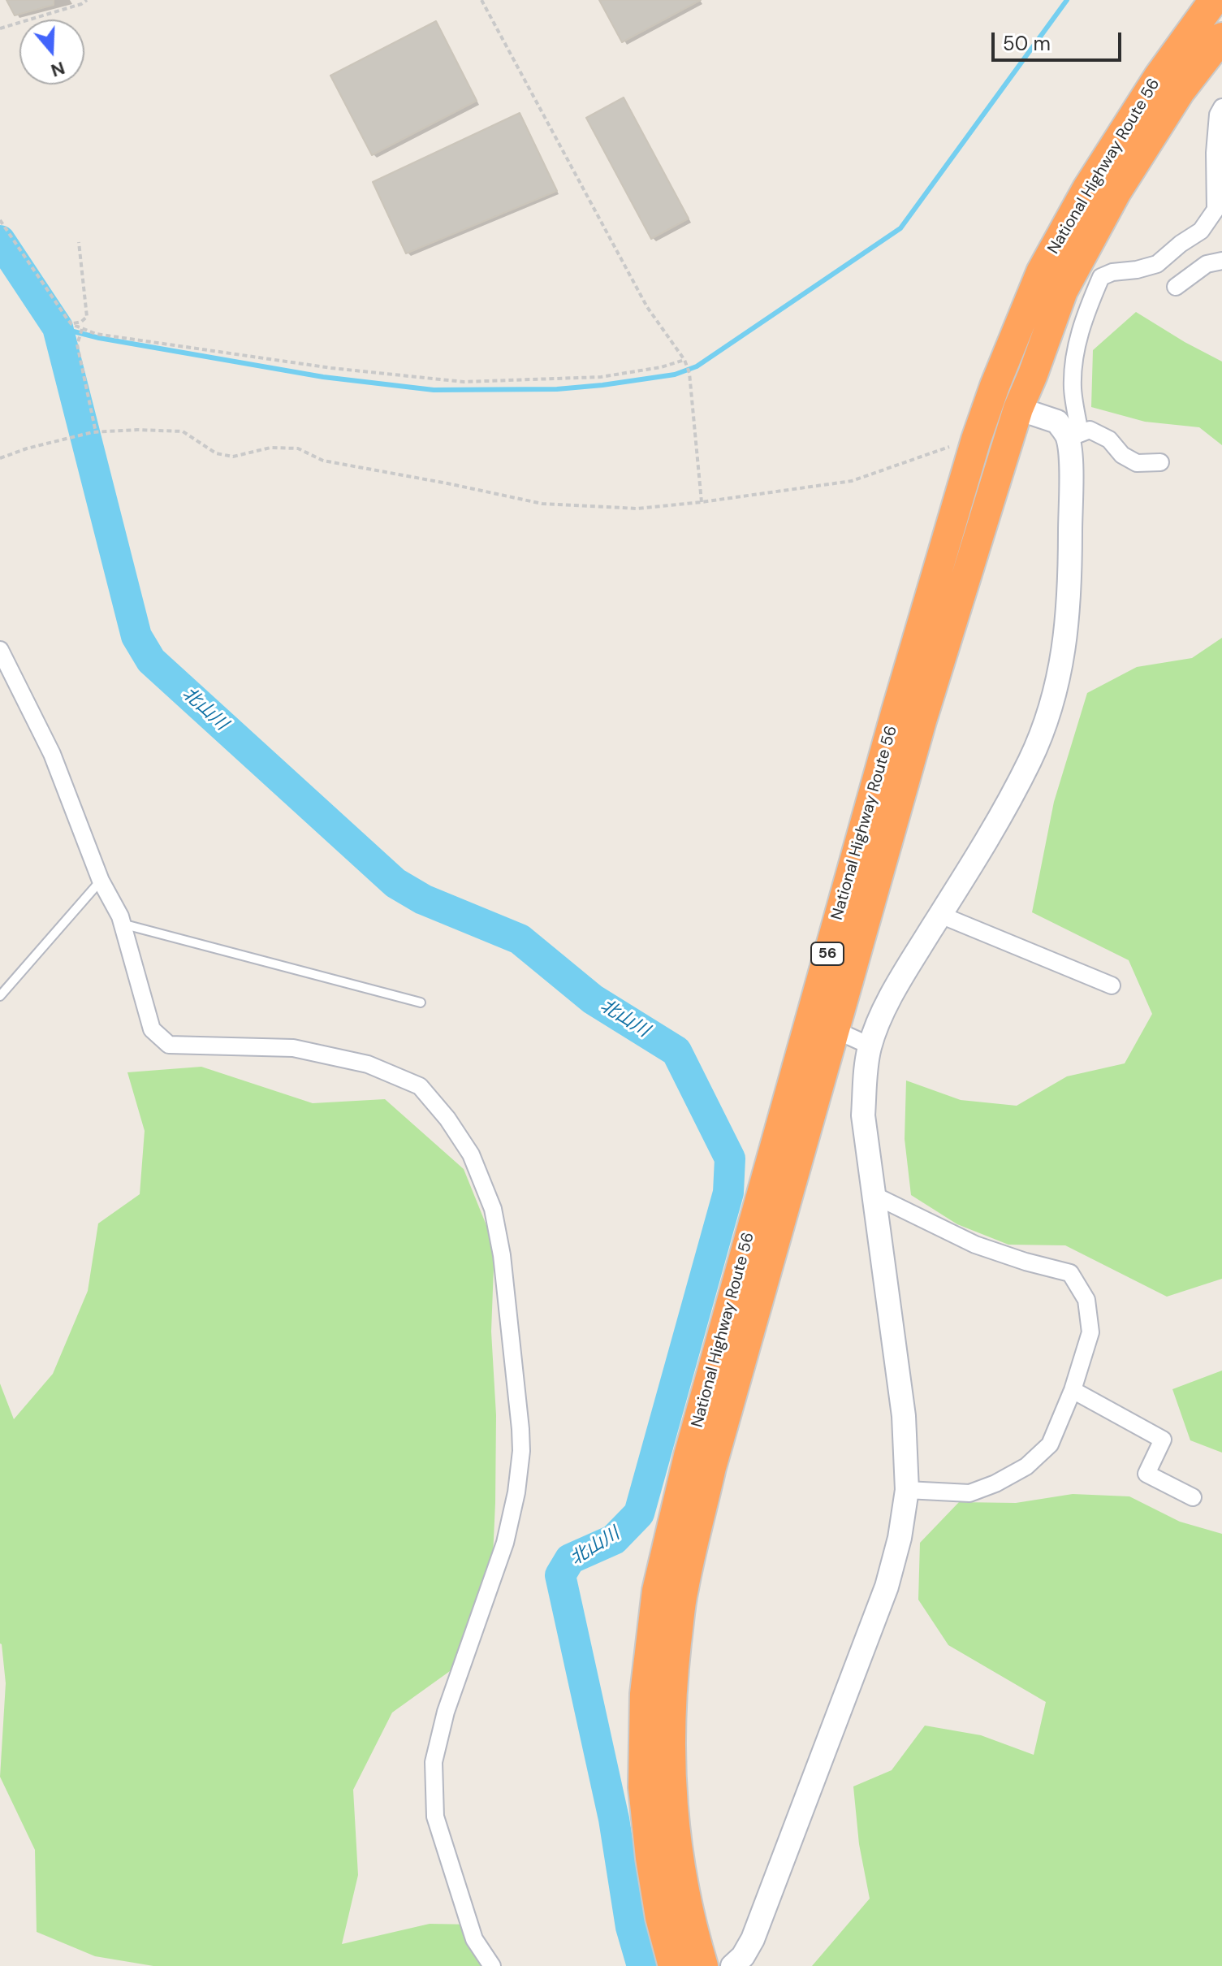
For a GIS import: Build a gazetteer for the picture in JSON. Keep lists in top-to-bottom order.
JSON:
{
  "streets": {
    "highway": ["National Highway Route 56", "56"]
  },
  "water": ["北山川"],
  "scale_bar": "50 m",
  "north": "bottom"
}
